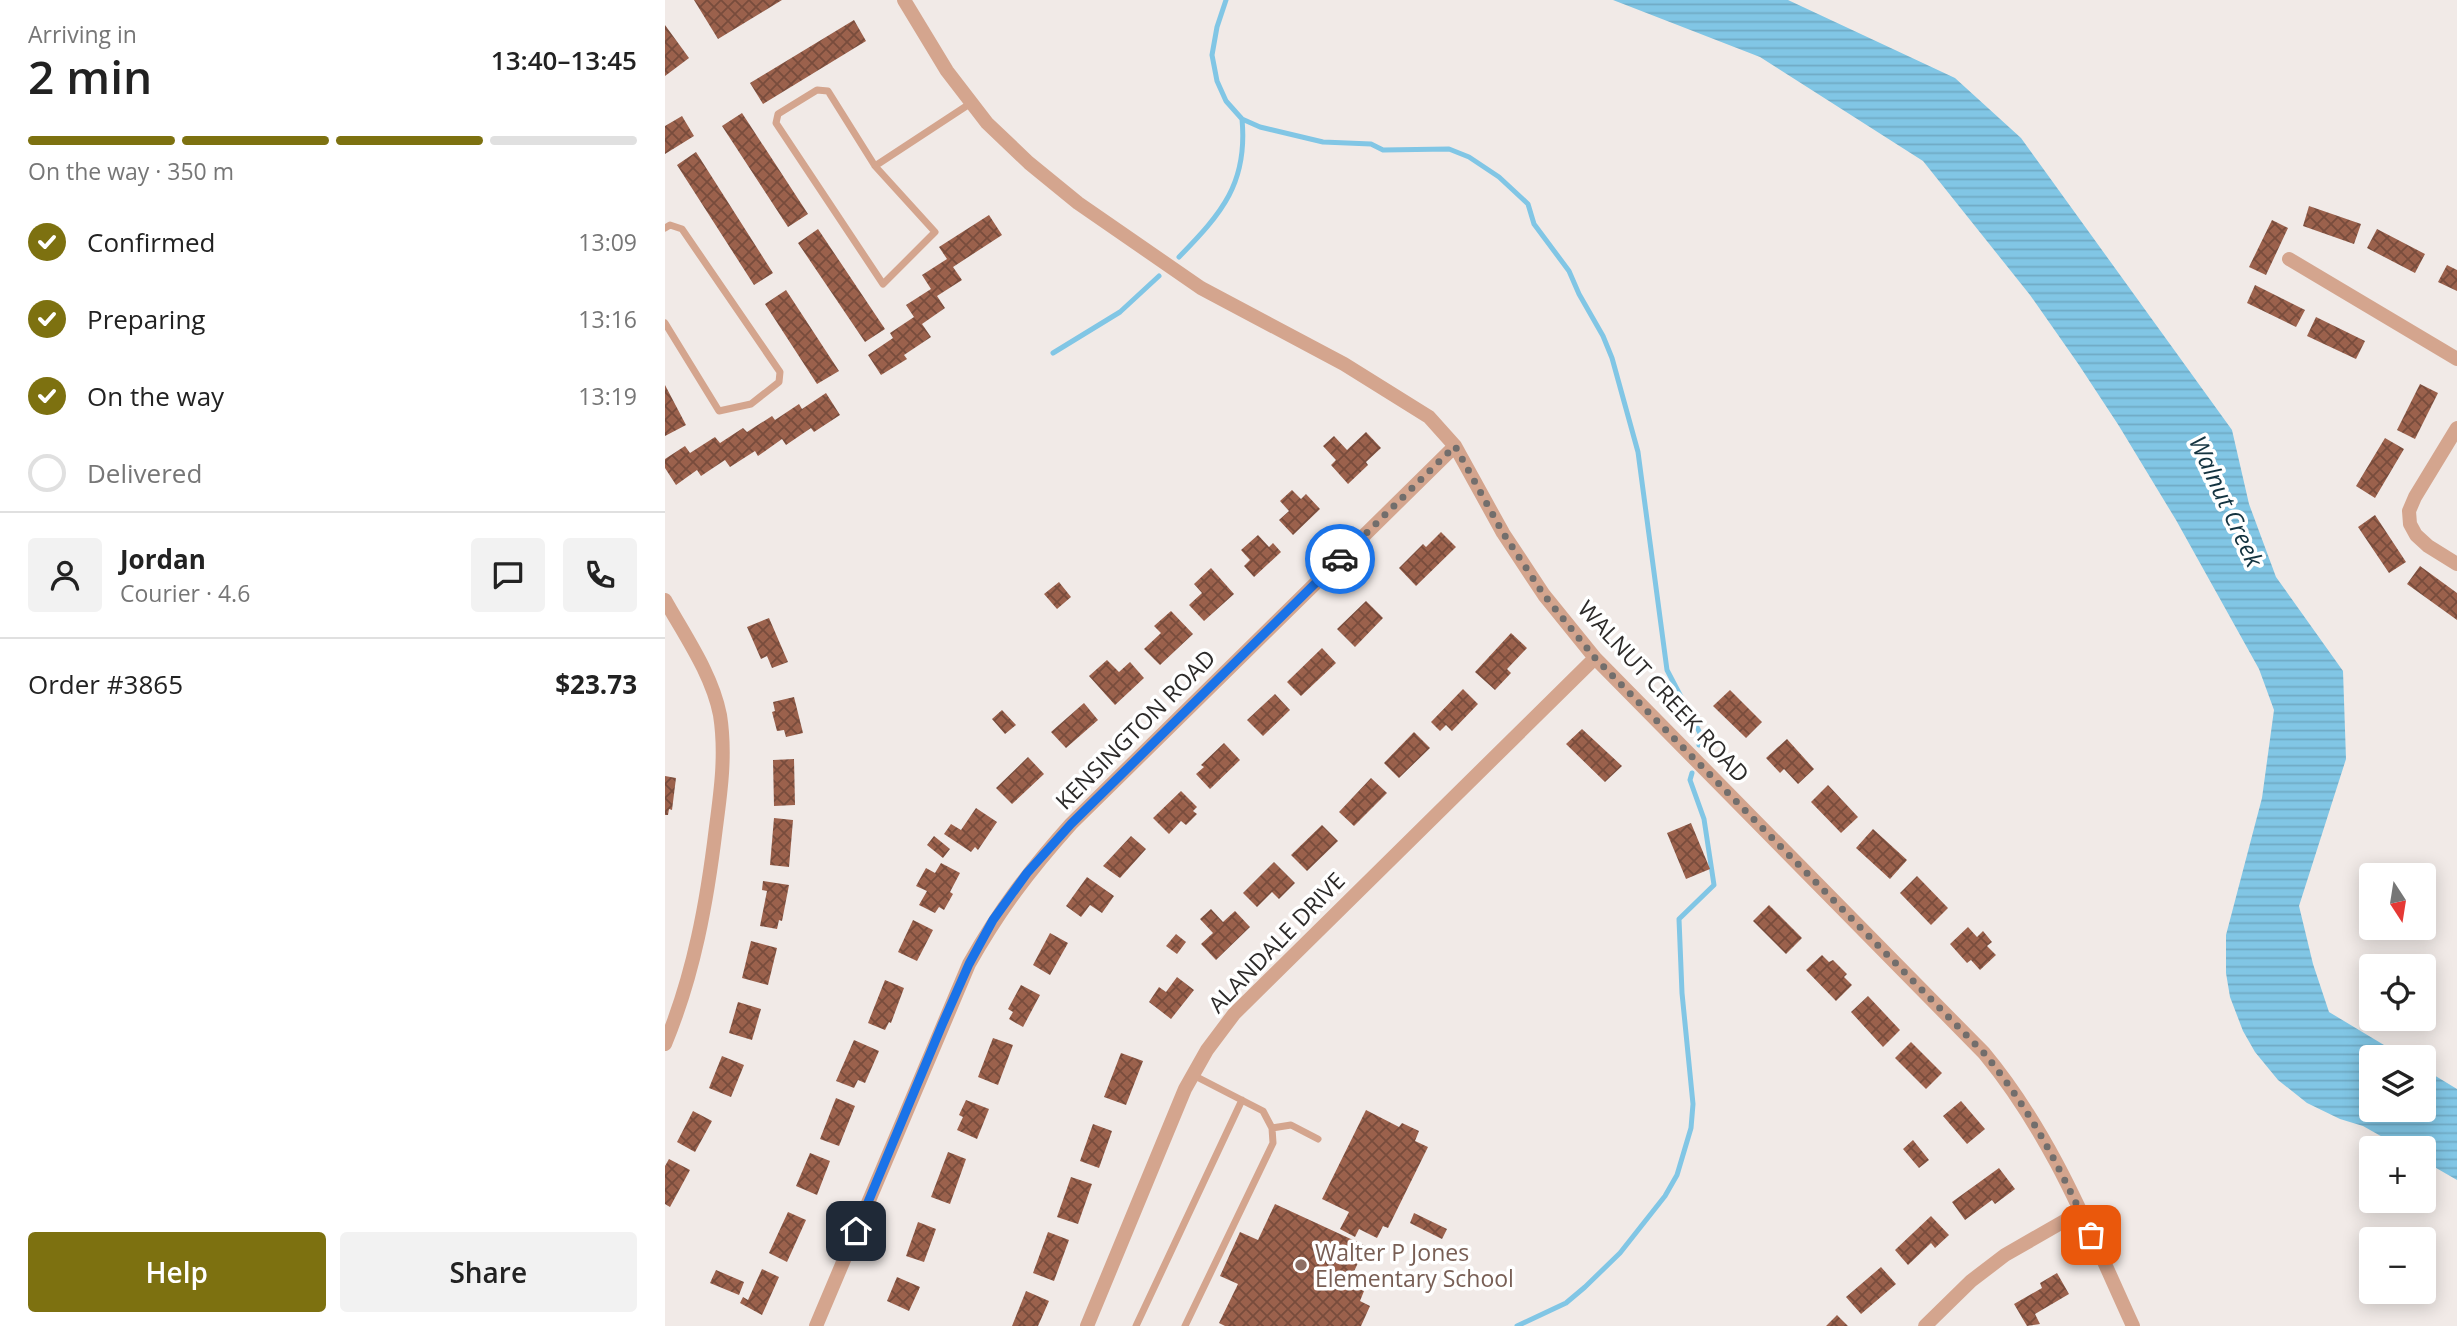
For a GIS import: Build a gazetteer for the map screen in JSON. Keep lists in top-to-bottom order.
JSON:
{
  "streets": {
    "street": ["WALNUT CREEK ROAD", "KENSINGTON ROAD", "ALANDALE DRIVE"]
  },
  "crossings": [
    ["WALNUT CREEK ROAD", "KENSINGTON ROAD"],
    ["WALNUT CREEK ROAD", "ALANDALE DRIVE"]
  ],
  "water": ["Walnut Creek"],
  "places": ["Walter P Jones Elementary School"],
  "north": "bottom",
  "page": {
    "heading": ["2 min", "Arriving in", "13:40–13:45"],
    "panel": [
      "Jordan",
      "Courier · 4.6",
      "Order #3865",
      "$23.73"
    ],
    "bar": "On the way · 350 m",
    "list": [
      ["Confirmed", "13:09"],
      ["Preparing", "13:16"],
      ["On the way", "13:19"],
      "Delivered"
    ],
    "map_buttons": ["+", "−"],
    "buttons": ["Help", "Share"]
  }
}
